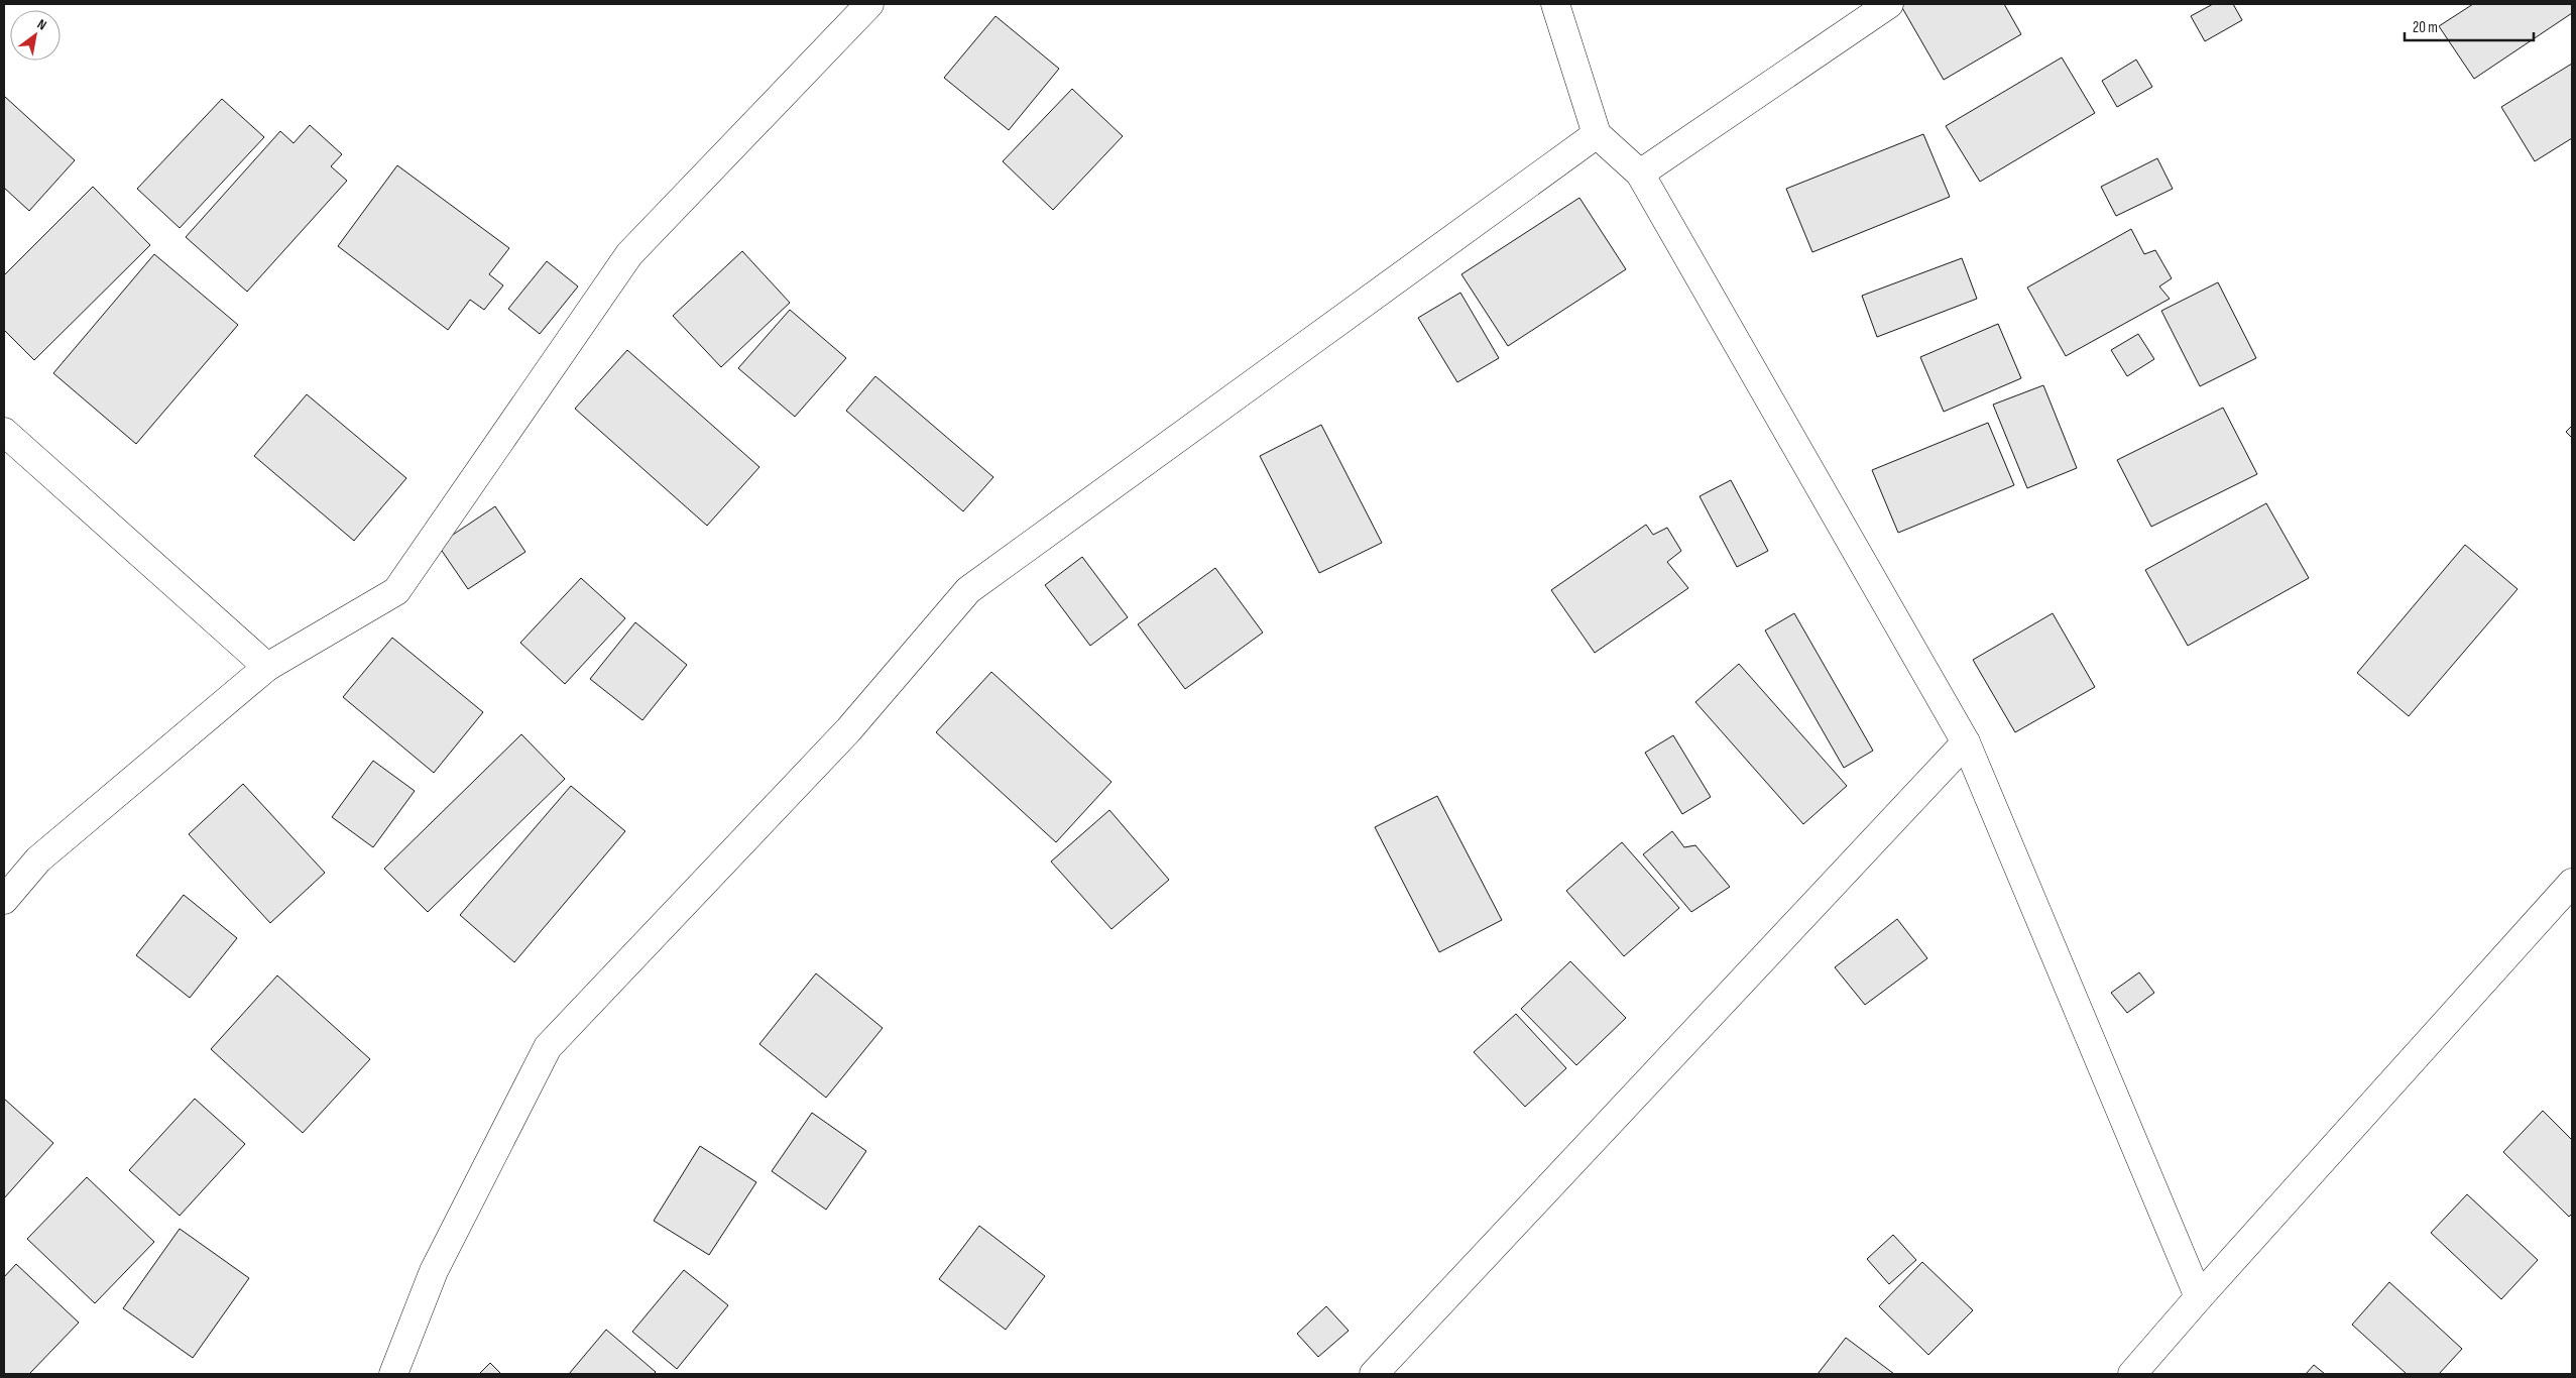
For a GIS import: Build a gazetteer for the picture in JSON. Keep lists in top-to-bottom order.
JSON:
{
  "scale_bar": "20 m",
  "north": "top right"
}
